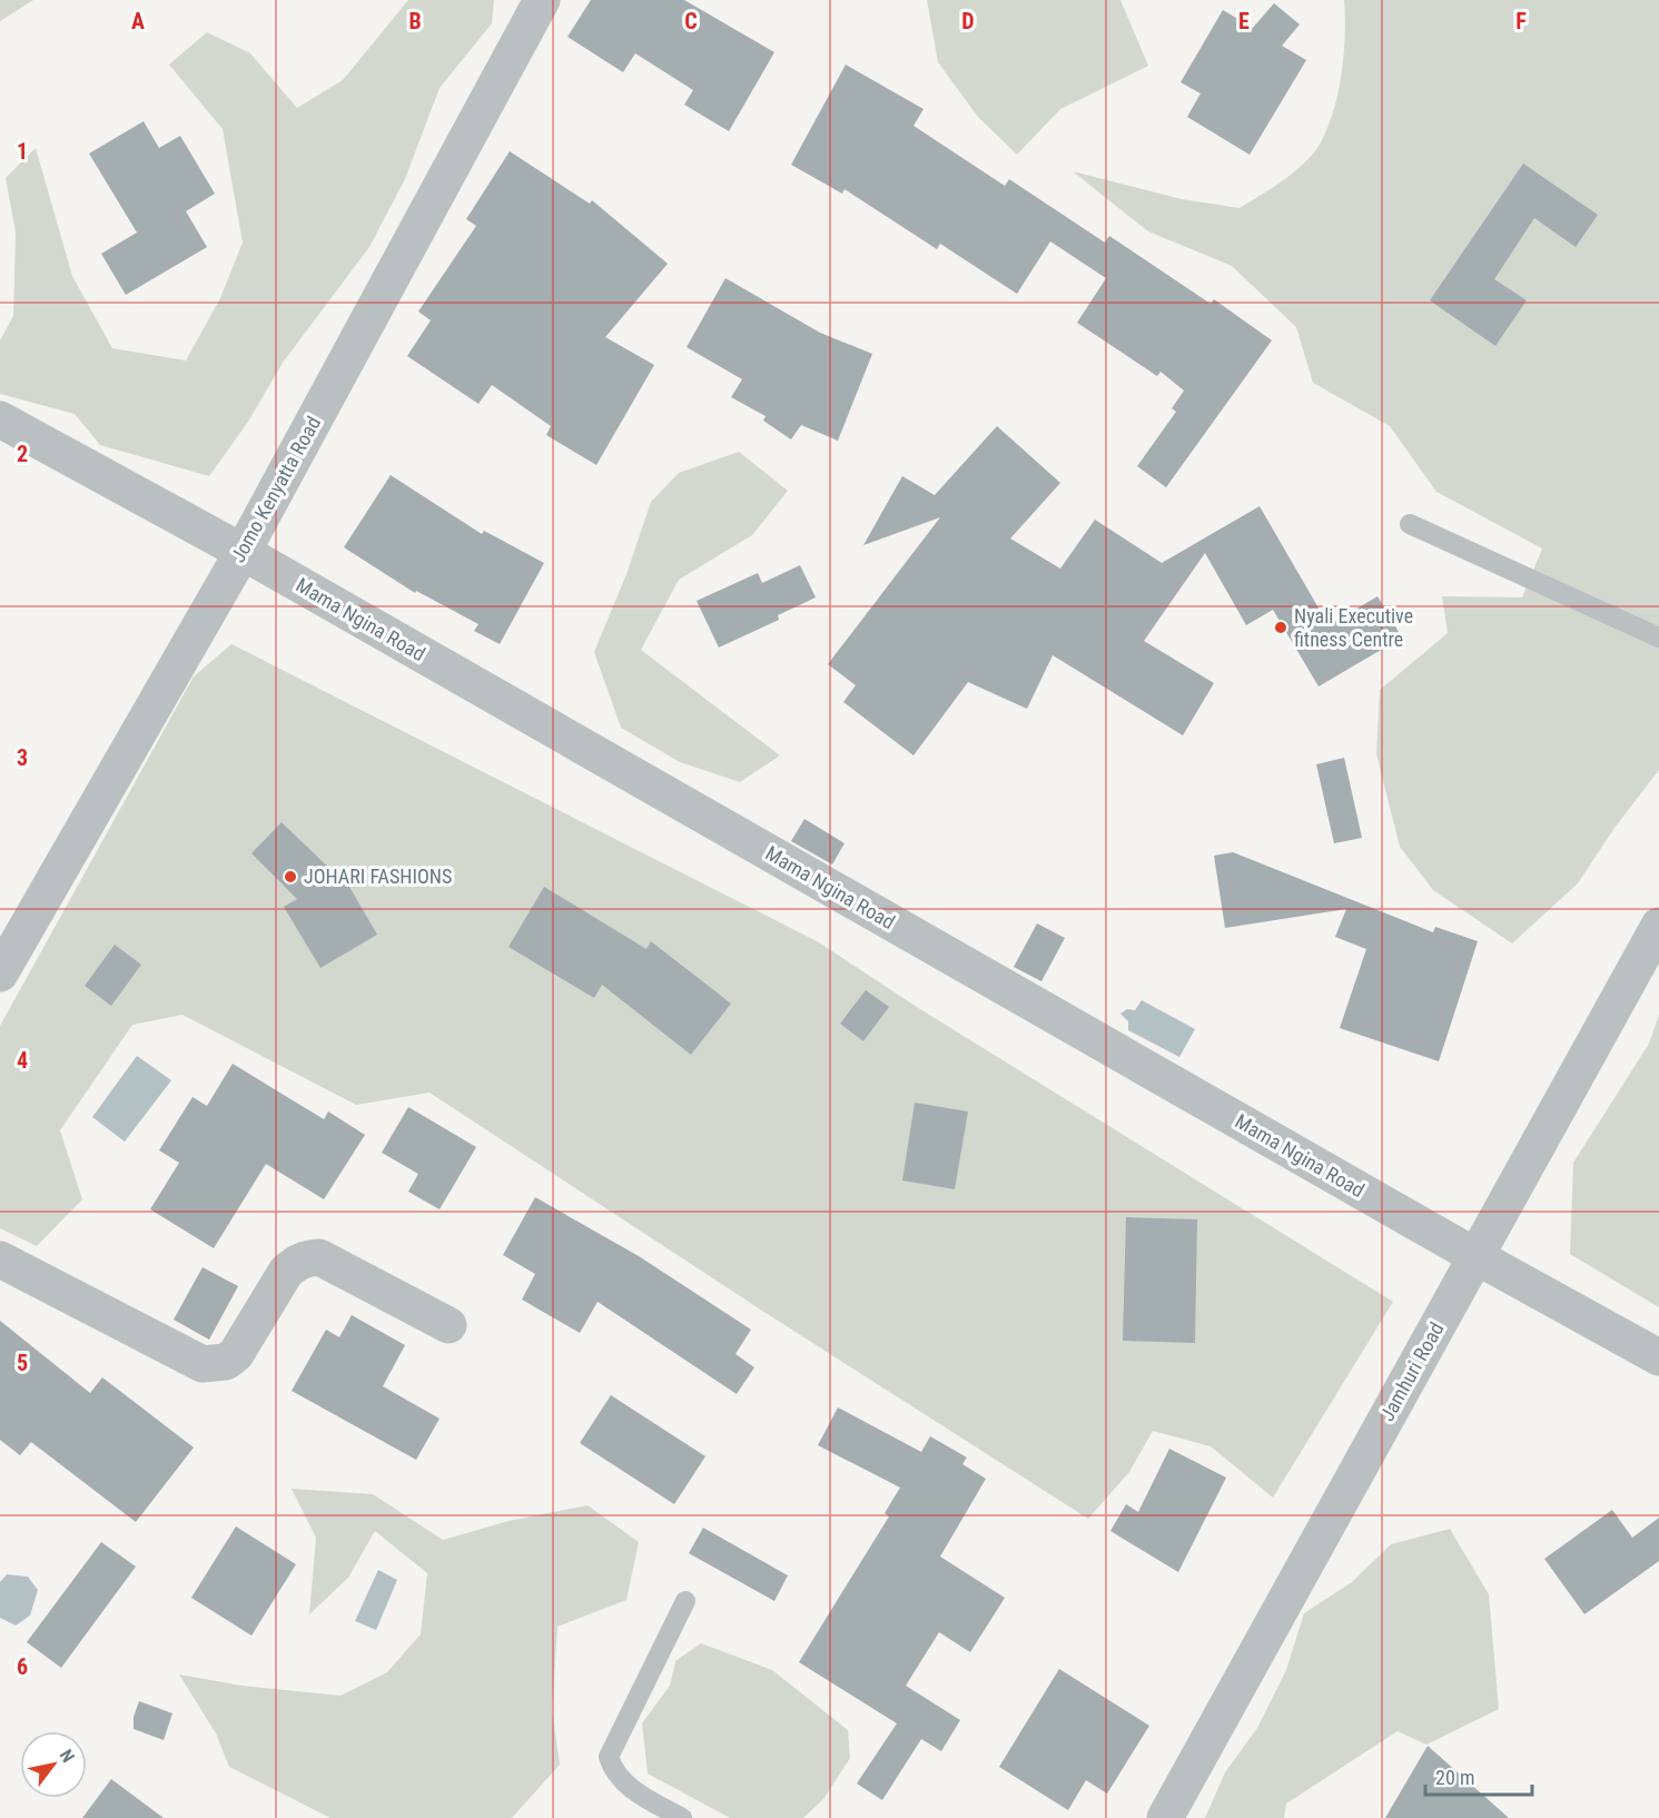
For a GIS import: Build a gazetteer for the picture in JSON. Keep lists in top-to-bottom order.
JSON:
{
  "streets": {
    "street": ["Jomo Kenyatta Road", "Mama Ngina Road", "Jamhuri Road"]
  },
  "crossings": [
    ["Jomo Kenyatta Road", "Mama Ngina Road"],
    ["Mama Ngina Road", "Jamhuri Road"]
  ],
  "places": ["Nyali Executive fitness Centre", "JOHARI FASHIONS"],
  "scale_bar": "20 m",
  "north": "top right",
  "grid": {
    "columns": [
      "A",
      "B",
      "C",
      "D",
      "E",
      "F"
    ],
    "rows": [
      "1",
      "2",
      "3",
      "4",
      "5",
      "6"
    ]
  }
}
